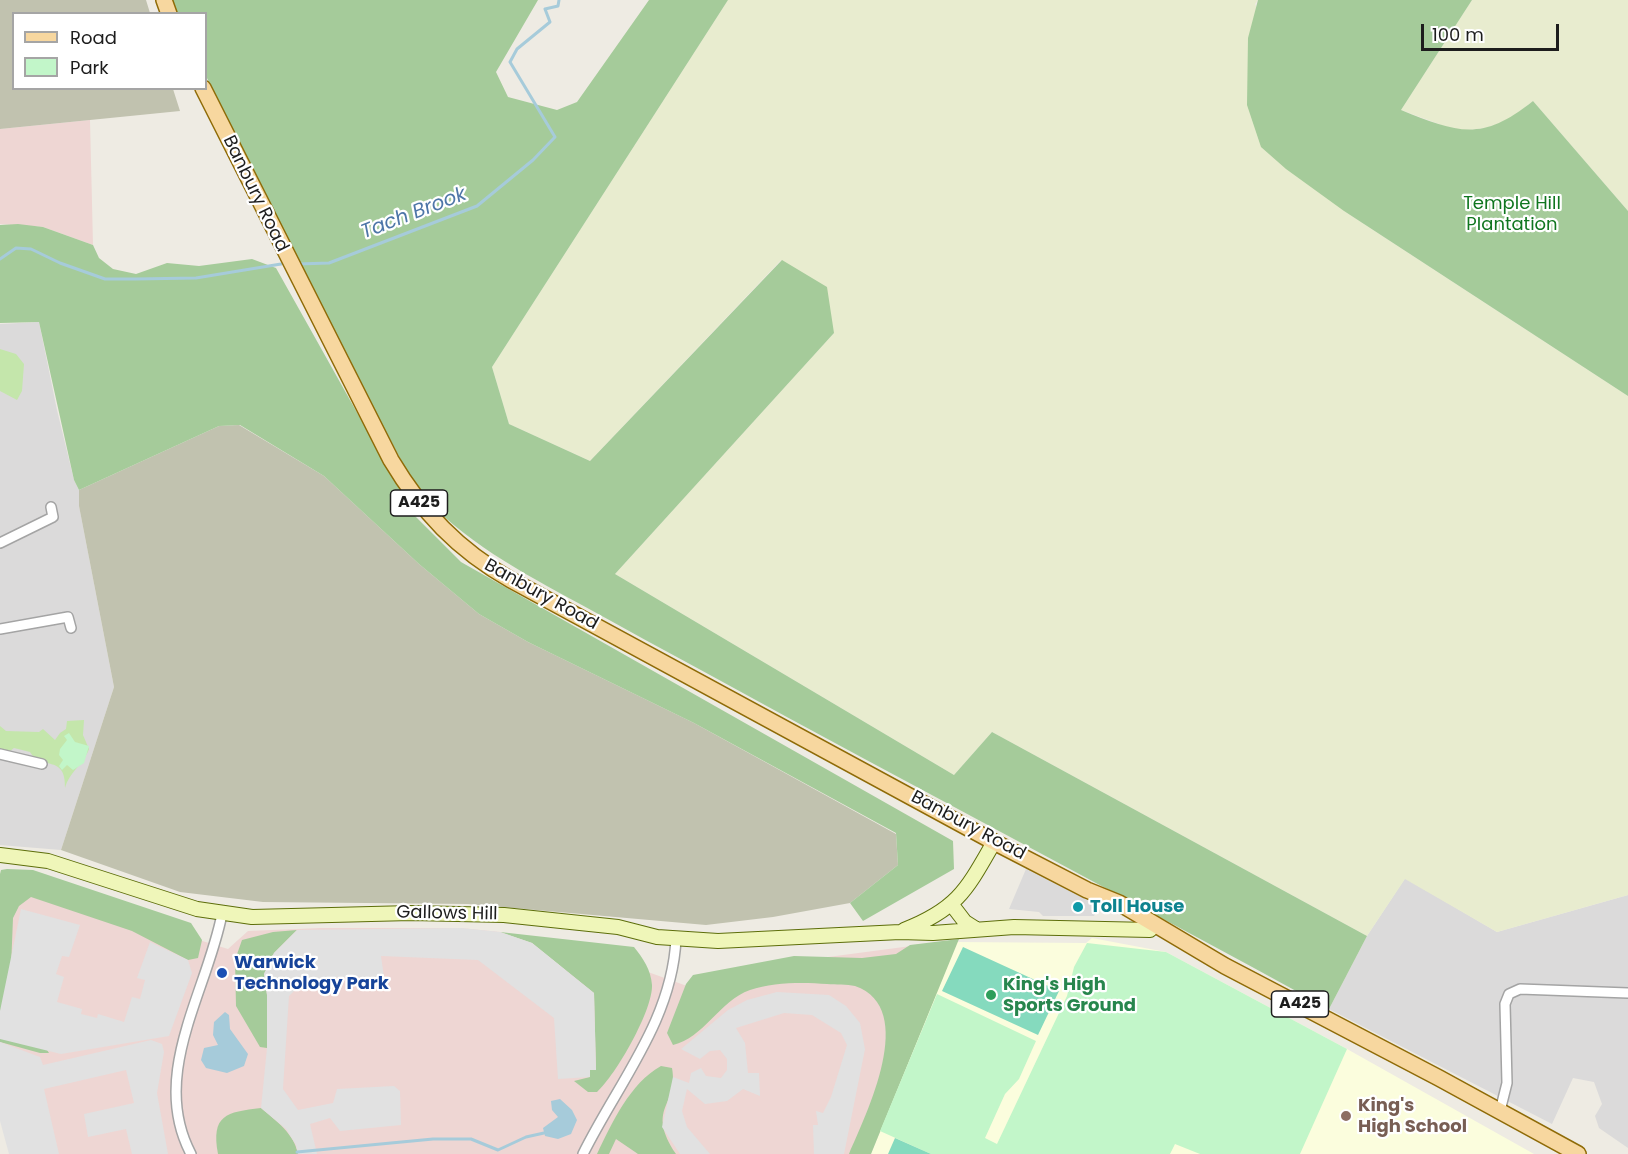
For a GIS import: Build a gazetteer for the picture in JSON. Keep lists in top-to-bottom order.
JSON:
{
  "streets": {
    "main road": ["Banbury Road", "A425"],
    "street": ["Gallows Hill"]
  },
  "crossings": [
    ["Banbury Road", "Gallows Hill"]
  ],
  "water": ["Tach Brook"],
  "parks": ["Temple Hill Plantation"],
  "places": [
    "Toll House",
    "Warwick Technology Park",
    "King's High Sports Ground",
    "King's High School"
  ],
  "legend": ["Road", "Park"],
  "scale_bar": "100 m"
}
